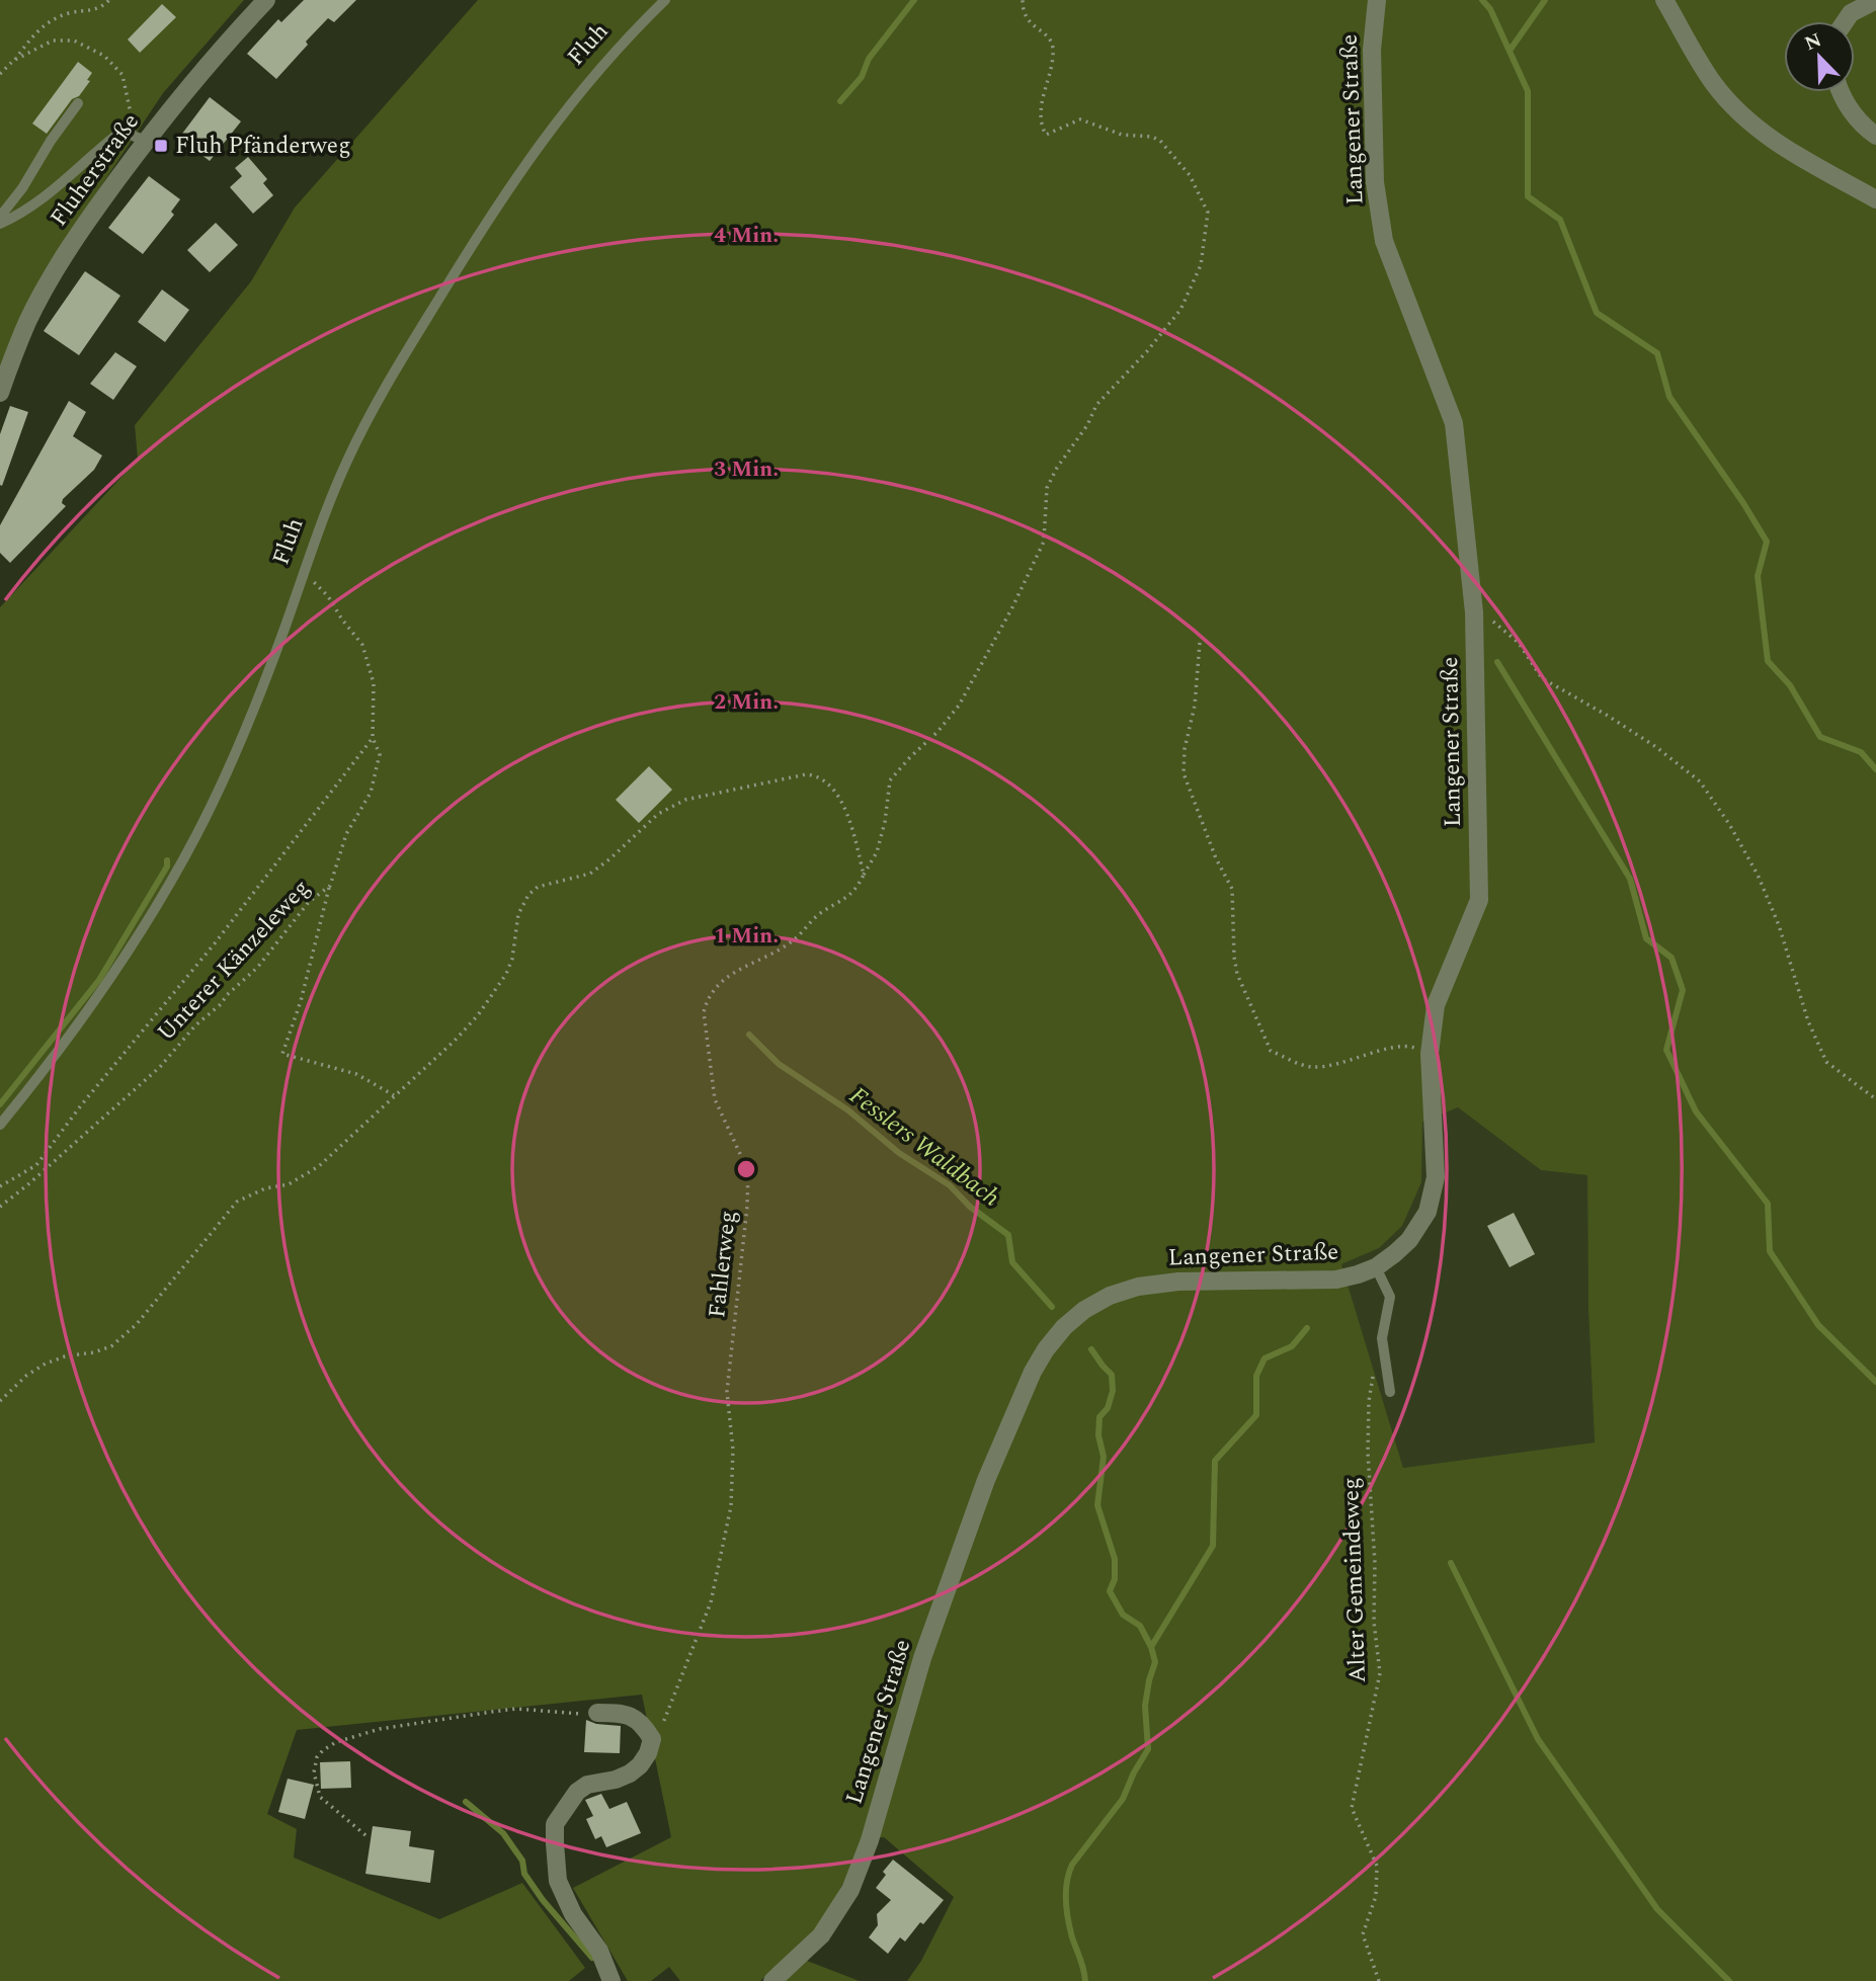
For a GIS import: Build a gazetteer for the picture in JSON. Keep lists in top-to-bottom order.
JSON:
{
  "streets": {
    "main road": ["Langener Straße", "Fluherstraße"],
    "lane": ["Fluh"],
    "path": ["Unterer Känzeleweg", "Fahlerweg", "Alter Gemeindeweg"]
  },
  "crossings": [
    ["Fluh", "Unterer Känzeleweg"]
  ],
  "water": ["Fesslers Waldbach"],
  "places": {
    "transit": ["Fluh Pfänderweg"]
  },
  "north": "top left",
  "rings": [
    "4 Min.",
    "3 Min.",
    "2 Min.",
    "1 Min."
  ]
}
